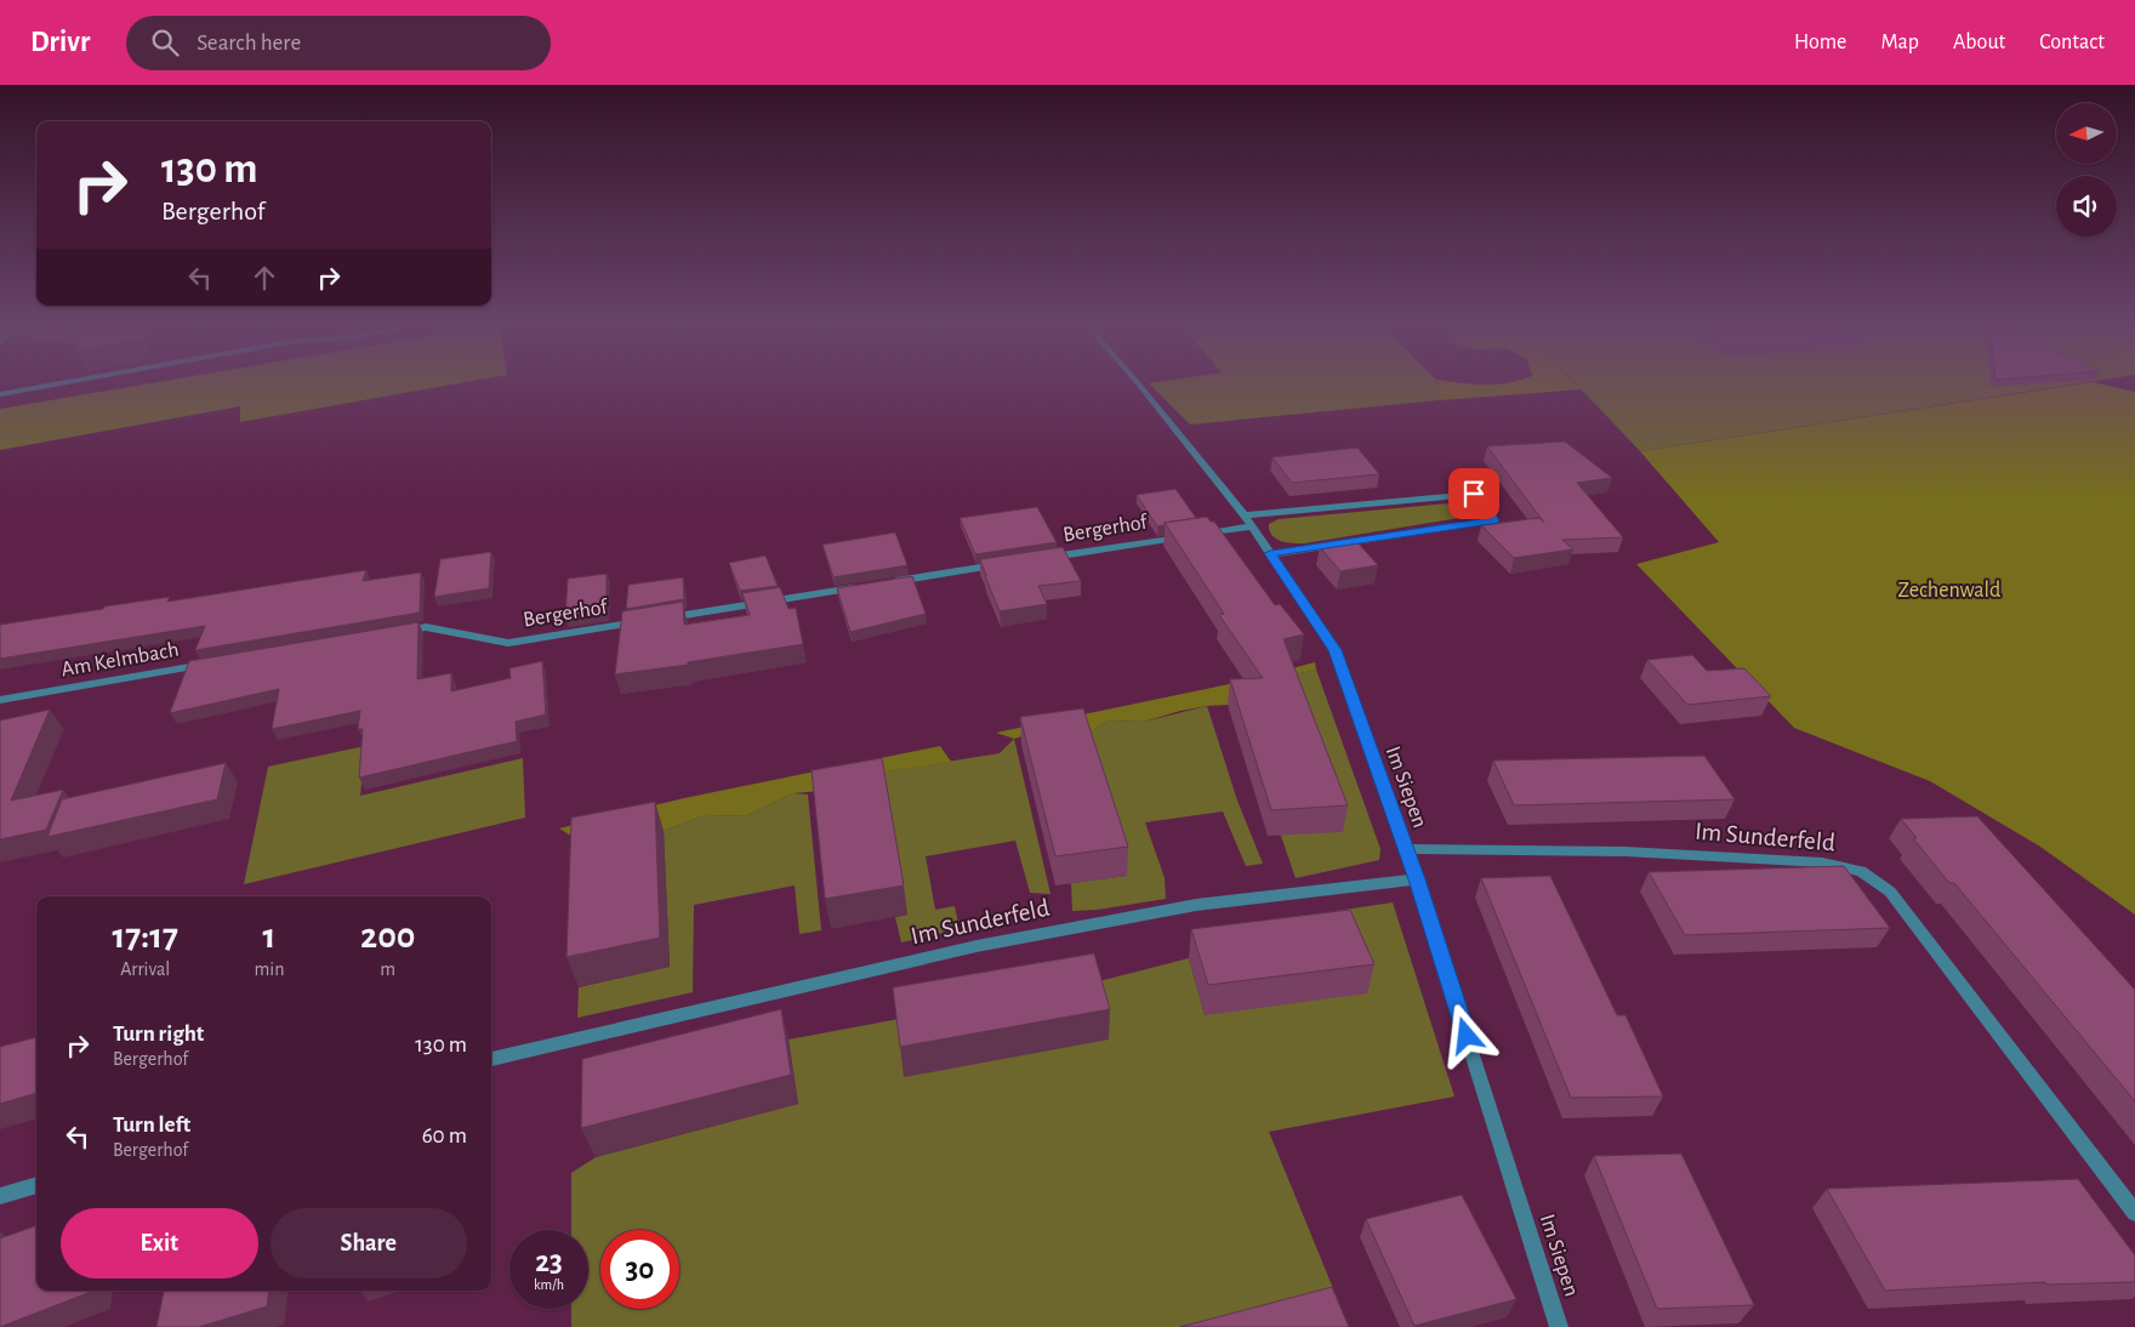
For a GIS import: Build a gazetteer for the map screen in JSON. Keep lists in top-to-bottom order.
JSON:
{
  "streets": {
    "street": [
      "Bergerhof",
      "Am Kelmbach",
      "Im Siepen",
      "Im Sunderfeld"
    ]
  },
  "crossings": [
    ["Bergerhof", "Im Siepen"],
    ["Im Siepen", "Im Sunderfeld"]
  ],
  "parks": ["Zechenwald"],
  "north": "left",
  "page": {
    "header": "Drivr",
    "search": "Search here",
    "nav": [
      "Home",
      "Map",
      "About",
      "Contact"
    ],
    "turn": ["130 m", "Bergerhof"],
    "eta": [
      "17:17",
      "Arrival",
      "1",
      "min",
      "200",
      "m"
    ],
    "list": [
      {
        "name": "Turn right",
        "note": "Bergerhof",
        "value": "130 m"
      },
      {
        "name": "Turn left",
        "note": "Bergerhof",
        "value": "60 m"
      }
    ],
    "buttons": ["Exit", "Share"],
    "speed": "23 km/h",
    "limit": "30"
  }
}
